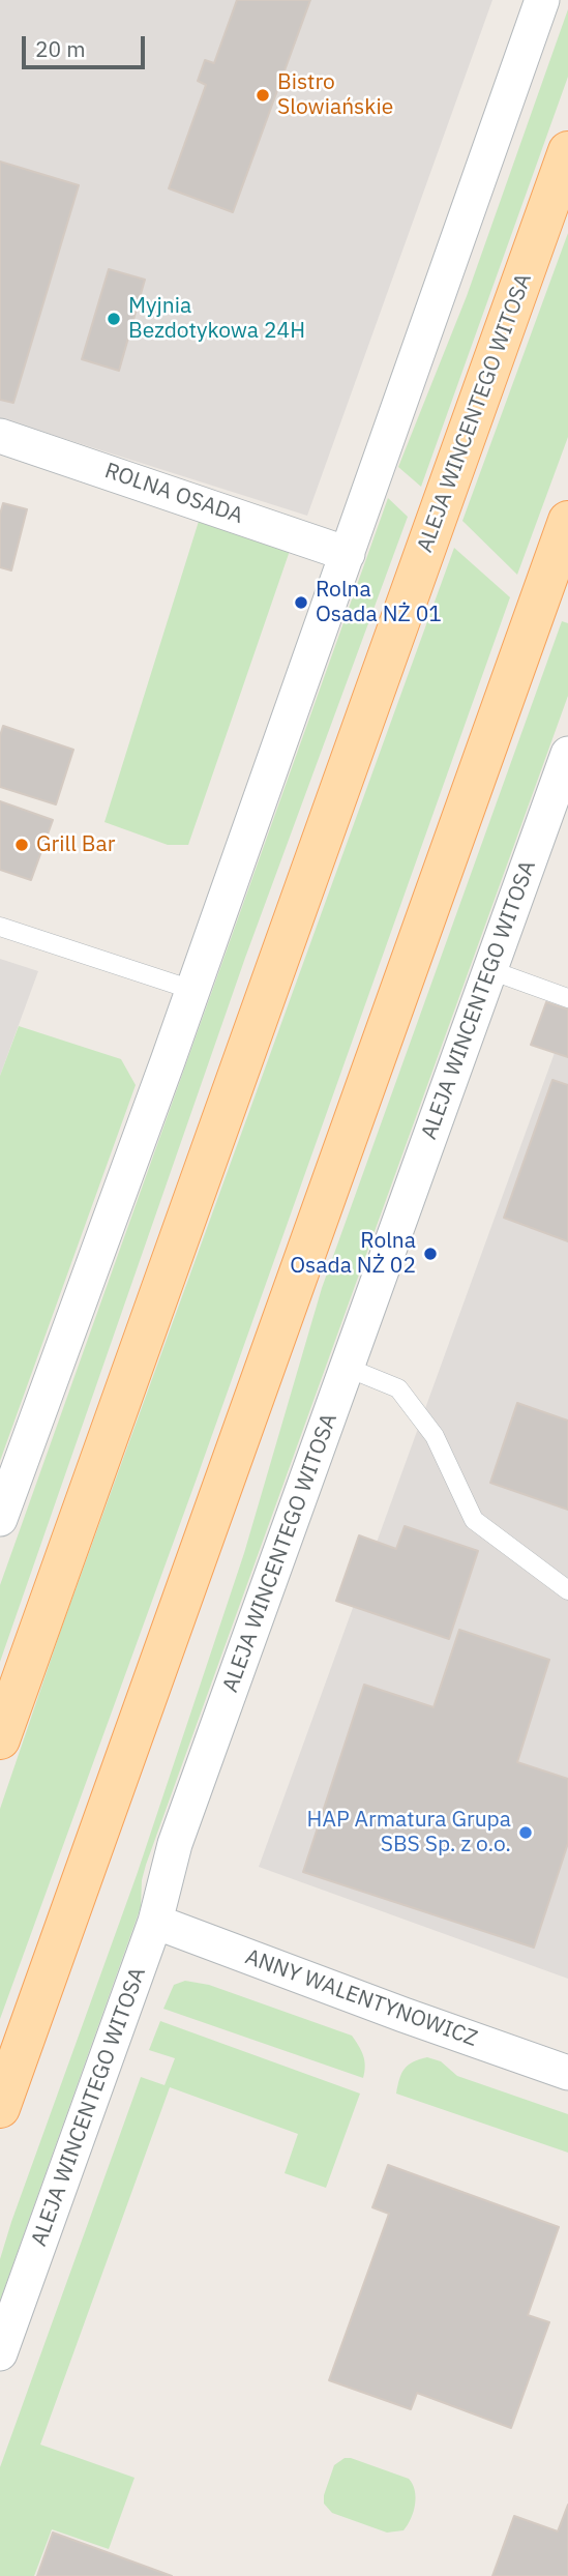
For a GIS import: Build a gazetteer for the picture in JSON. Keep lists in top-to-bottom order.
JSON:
{
  "streets": {
    "main road": ["ALEJA WINCENTEGO WITOSA"],
    "street": ["ROLNA OSADA", "ANNY WALENTYNOWICZ"]
  },
  "crossings": [
    ["ALEJA WINCENTEGO WITOSA", "ANNY WALENTYNOWICZ"]
  ],
  "places": [
    "Bistro Slowiańskie",
    "Myjnia Bezdotykowa 24H",
    "Rolna Osada NŻ 01",
    "Grill Bar",
    "Rolna Osada NŻ 02",
    "HAP Armatura Grupa SBS Sp. z o.o."
  ],
  "scale_bar": "20 m"
}
